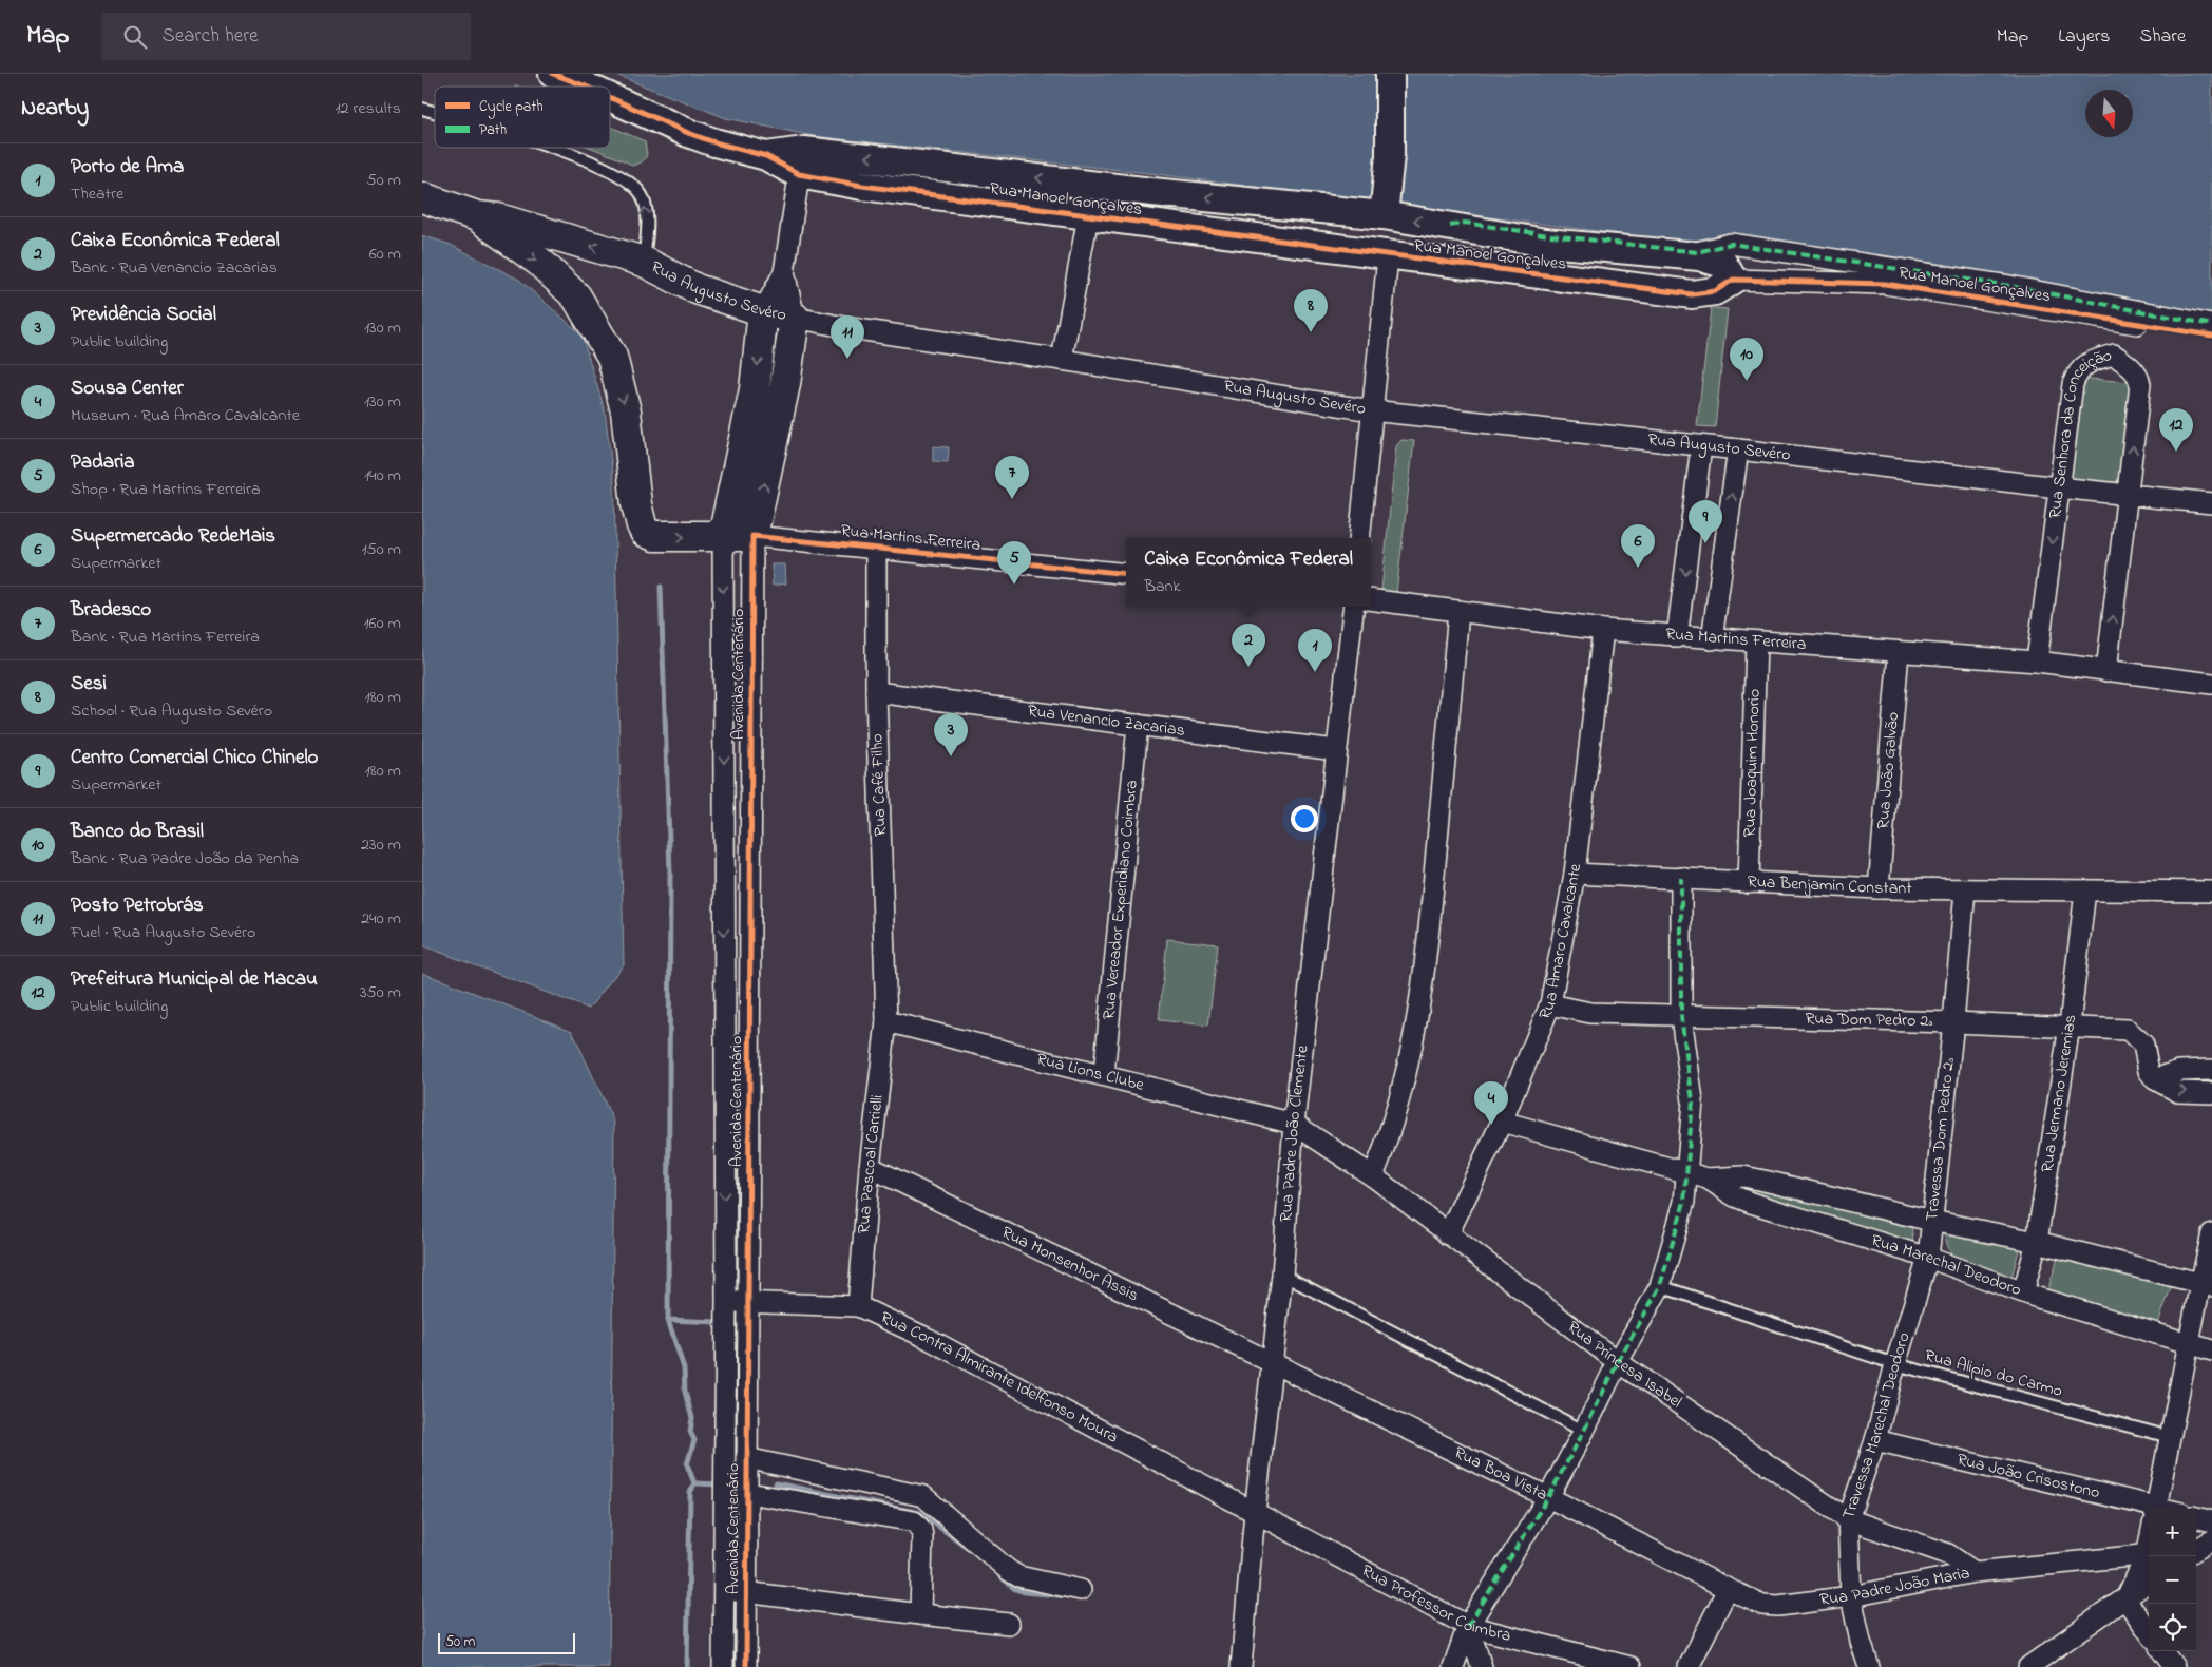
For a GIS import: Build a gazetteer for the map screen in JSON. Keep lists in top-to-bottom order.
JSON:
{
  "streets": {
    "main road": ["Rua Augusto Sevéro", "Rua Martins Ferreira", "Avenida Centenário"],
    "street": [
      "Rua Manoel Gonçalves",
      "Rua Senhora da Conceição",
      "Rua Venancio Zacarias",
      "Rua Joaquim Honorio",
      "Rua João Galvão",
      "Rua Café Filho",
      "Rua Benjamin Constant",
      "Rua Vereador Experidiano Coimbra",
      "Rua Amaro Cavalcante",
      "Rua Dom Pedro 2ª",
      "Rua Lions Clube",
      "Rua Jermano Jeremias",
      "Rua Padre João Clemente",
      "Travessa Dom Pedro 2ª",
      "Rua Pascoal Carrielli",
      "Rua Monsenhor Assis",
      "Rua Marechal Deodoro",
      "Rua Princesa Isabel",
      "Rua Contra Almirante Idelfonso Moura",
      "Travessa Marechal Deodoro",
      "Rua Boa Vista",
      "Rua João Crisostono",
      "Rua Padre João Maria",
      "Rua Professor Coimbra"
    ],
    "lane": ["Rua Alipio do Carmo"]
  },
  "crossings": [
    ["Rua Manoel Gonçalves", "Avenida Centenário"],
    ["Rua Augusto Sevéro", "Rua Senhora da Conceição"],
    ["Rua Augusto Sevéro", "Rua Martins Ferreira"],
    ["Rua Augusto Sevéro", "Avenida Centenário"],
    ["Rua Senhora da Conceição", "Rua Martins Ferreira"],
    ["Rua Martins Ferreira", "Avenida Centenário"],
    ["Rua Martins Ferreira", "Rua Joaquim Honorio"],
    ["Rua Martins Ferreira", "Rua João Galvão"],
    ["Rua Martins Ferreira", "Rua Café Filho"],
    ["Rua Martins Ferreira", "Rua Amaro Cavalcante"],
    ["Avenida Centenário", "Rua Contra Almirante Idelfonso Moura"],
    ["Rua Venancio Zacarias", "Rua Café Filho"],
    ["Rua Venancio Zacarias", "Rua Vereador Experidiano Coimbra"],
    ["Rua Venancio Zacarias", "Rua Padre João Clemente"],
    ["Rua Joaquim Honorio", "Rua Benjamin Constant"],
    ["Rua João Galvão", "Rua Benjamin Constant"],
    ["Rua Café Filho", "Rua Lions Clube"],
    ["Rua Café Filho", "Rua Pascoal Carrielli"],
    ["Rua Benjamin Constant", "Rua Amaro Cavalcante"],
    ["Rua Benjamin Constant", "Rua Jermano Jeremias"],
    ["Rua Benjamin Constant", "Travessa Dom Pedro 2ª"],
    ["Rua Vereador Experidiano Coimbra", "Rua Lions Clube"],
    ["Rua Amaro Cavalcante", "Rua Dom Pedro 2ª"],
    ["Rua Amaro Cavalcante", "Rua Marechal Deodoro"],
    ["Rua Amaro Cavalcante", "Rua Princesa Isabel"],
    ["Rua Dom Pedro 2ª", "Rua Jermano Jeremias"],
    ["Rua Dom Pedro 2ª", "Travessa Dom Pedro 2ª"],
    ["Rua Lions Clube", "Rua Padre João Clemente"],
    ["Rua Lions Clube", "Rua Pascoal Carrielli"],
    ["Rua Lions Clube", "Rua Princesa Isabel"],
    ["Rua Jermano Jeremias", "Rua Marechal Deodoro"],
    ["Rua Padre João Clemente", "Rua Monsenhor Assis"],
    ["Rua Padre João Clemente", "Rua Princesa Isabel"],
    ["Rua Padre João Clemente", "Rua Contra Almirante Idelfonso Moura"],
    ["Rua Padre João Clemente", "Rua Boa Vista"],
    ["Rua Padre João Clemente", "Rua Professor Coimbra"],
    ["Travessa Dom Pedro 2ª", "Rua Marechal Deodoro"],
    ["Travessa Dom Pedro 2ª", "Travessa Marechal Deodoro"],
    ["Rua Pascoal Carrielli", "Rua Monsenhor Assis"],
    ["Rua Pascoal Carrielli", "Rua Contra Almirante Idelfonso Moura"],
    ["Rua Monsenhor Assis", "Rua Boa Vista"],
    ["Rua Marechal Deodoro", "Travessa Marechal Deodoro"],
    ["Rua Princesa Isabel", "Travessa Marechal Deodoro"],
    ["Rua Princesa Isabel", "Rua Padre João Maria"],
    ["Rua Alipio do Carmo", "Travessa Marechal Deodoro"],
    ["Rua Contra Almirante Idelfonso Moura", "Rua Professor Coimbra"],
    ["Travessa Marechal Deodoro", "Rua João Crisostono"],
    ["Travessa Marechal Deodoro", "Rua Padre João Maria"],
    ["Rua Boa Vista", "Rua Padre João Maria"]
  ],
  "legend": ["Cycle path", "Path"],
  "scale_bar": "50 m",
  "north": "bottom",
  "page": {
    "header": "Map",
    "search": "Search here",
    "nav": ["Map", "Layers", "Share"],
    "heading": ["Nearby", "12 results"],
    "list": [
      {
        "mark": "1",
        "name": "Porto de Ama",
        "note": "Theatre",
        "value": "50 m"
      },
      {
        "mark": "2",
        "name": "Caixa Econômica Federal",
        "note": "Bank · Rua Venancio Zacarias",
        "value": "60 m"
      },
      {
        "mark": "3",
        "name": "Previdência Social",
        "note": "Public building",
        "value": "130 m"
      },
      {
        "mark": "4",
        "name": "Sousa Center",
        "note": "Museum · Rua Amaro Cavalcante",
        "value": "130 m"
      },
      {
        "mark": "5",
        "name": "Padaria",
        "note": "Shop · Rua Martins Ferreira",
        "value": "140 m"
      },
      {
        "mark": "6",
        "name": "Supermercado RedeMais",
        "note": "Supermarket",
        "value": "150 m"
      },
      {
        "mark": "7",
        "name": "Bradesco",
        "note": "Bank · Rua Martins Ferreira",
        "value": "160 m"
      },
      {
        "mark": "8",
        "name": "Sesi",
        "note": "School · Rua Augusto Sevéro",
        "value": "180 m"
      },
      {
        "mark": "9",
        "name": "Centro Comercial Chico Chinelo",
        "note": "Supermarket",
        "value": "180 m"
      },
      {
        "mark": "10",
        "name": "Banco do Brasil",
        "note": "Bank · Rua Padre João da Penha",
        "value": "230 m"
      },
      {
        "mark": "11",
        "name": "Posto Petrobrás",
        "note": "Fuel · Rua Augusto Sevéro",
        "value": "240 m"
      },
      {
        "mark": "12",
        "name": "Prefeitura Municipal de Macau",
        "note": "Public building",
        "value": "350 m"
      }
    ],
    "pins": [
      "8",
      "11",
      "10",
      "12",
      "7",
      "9",
      "6",
      "5",
      "2",
      "1",
      "3",
      "4"
    ],
    "popup": ["Caixa Econômica Federal", "Bank"],
    "map_buttons": ["+", "−"],
    "scale": "50 m"
  }
}
